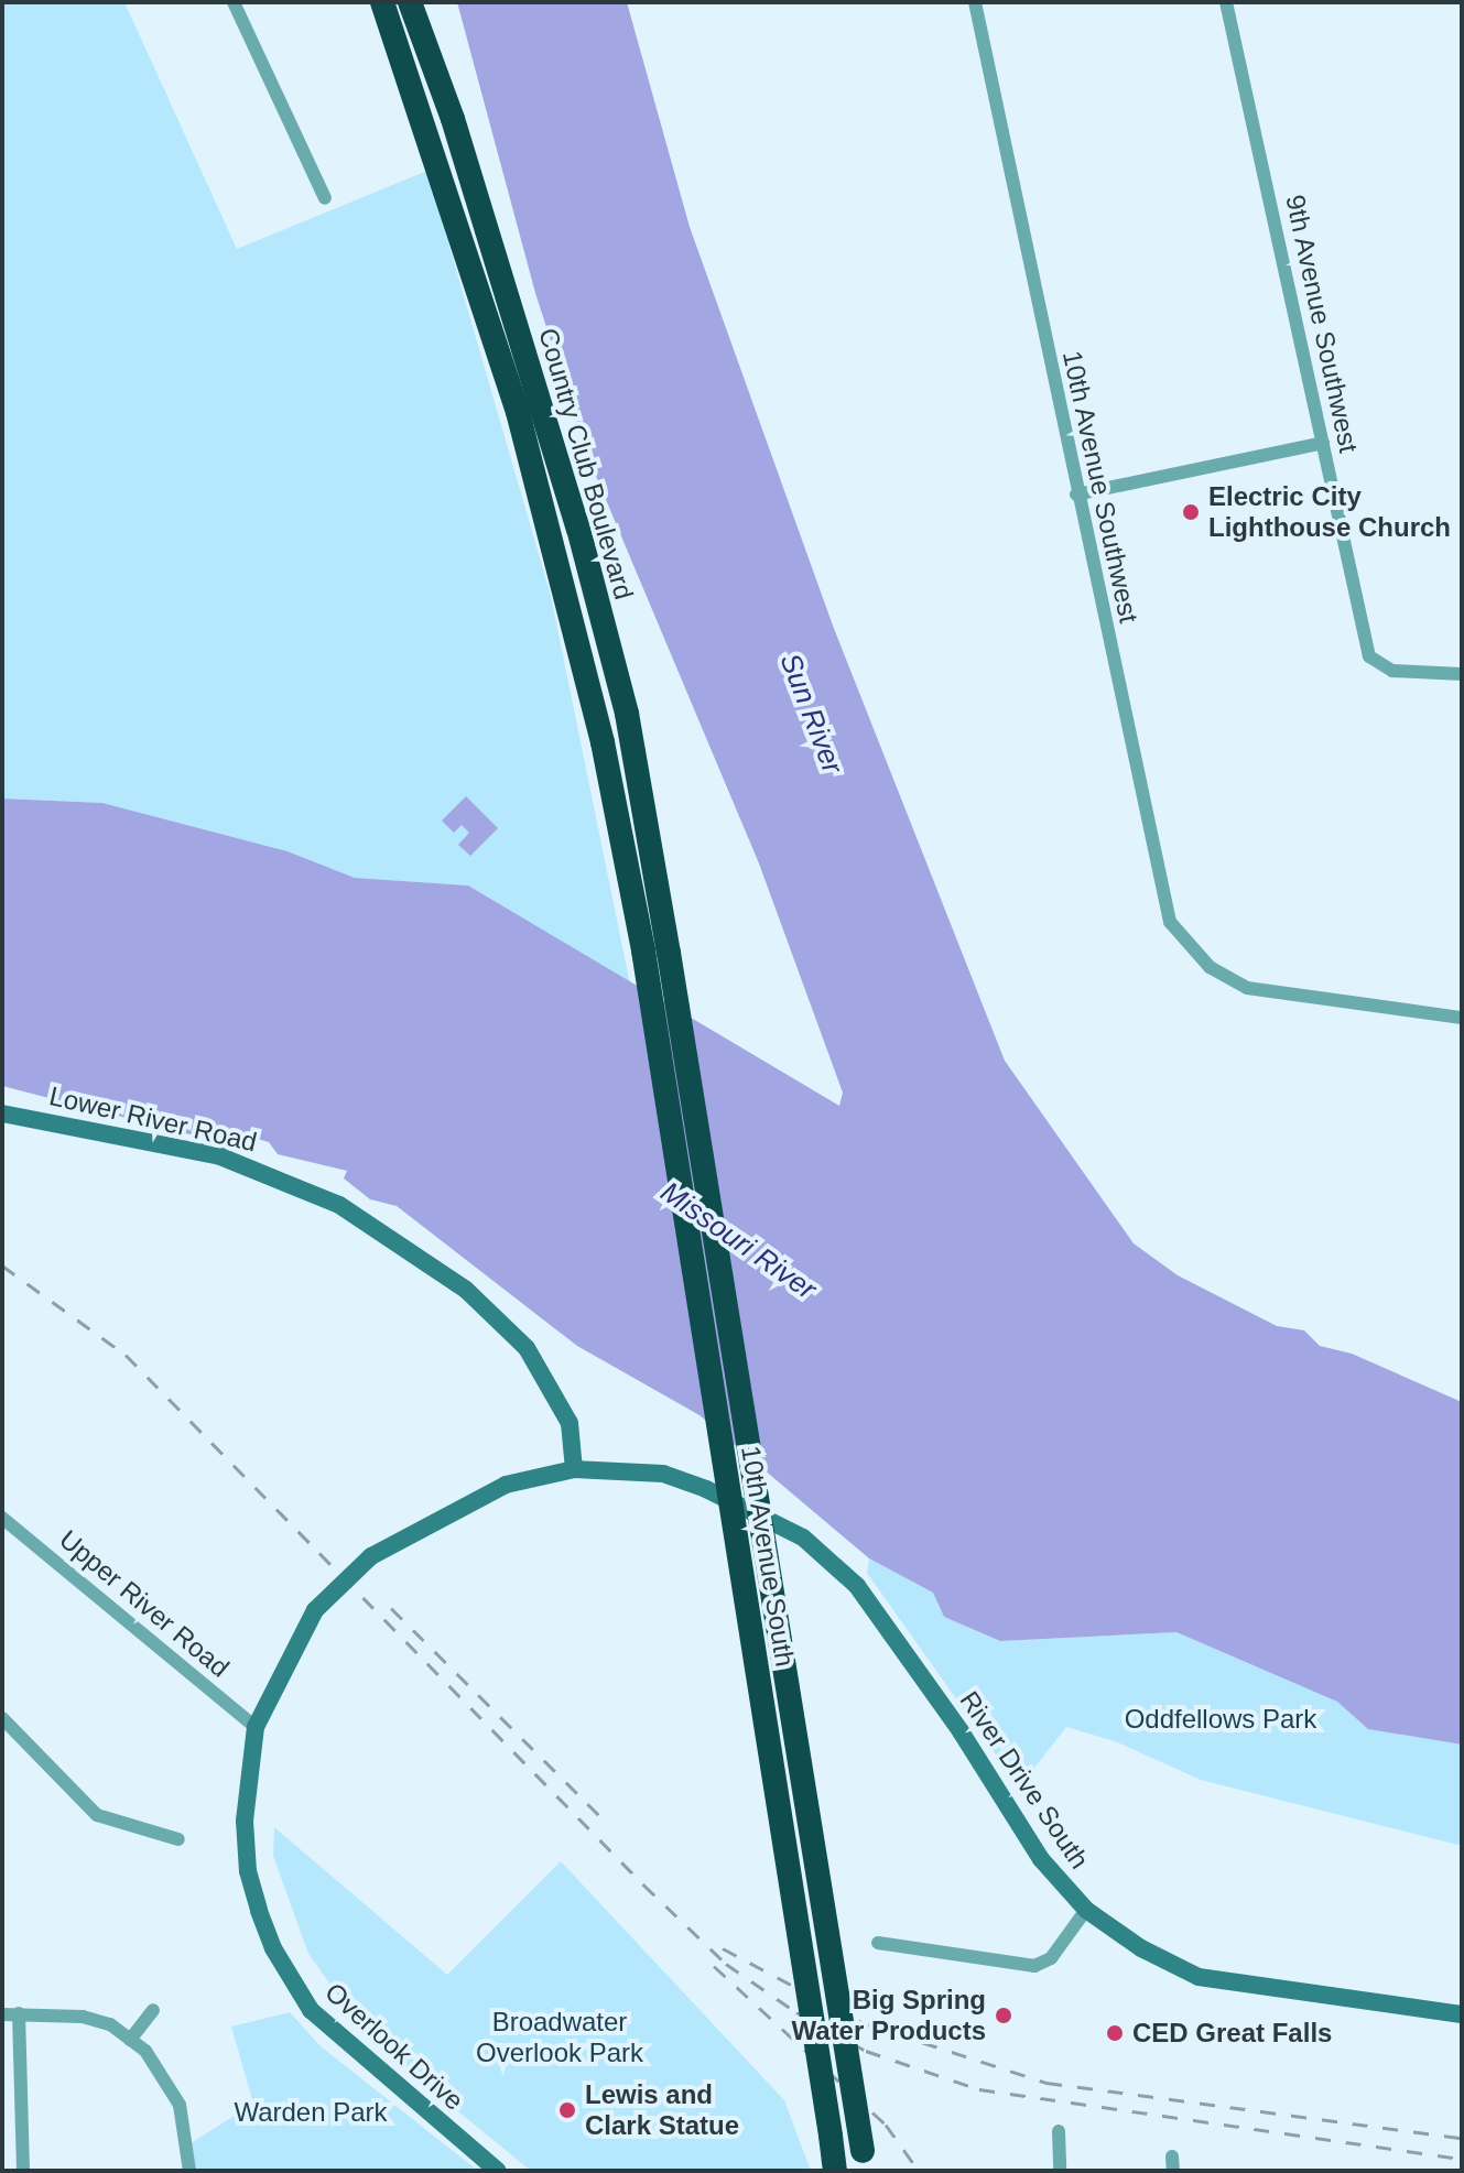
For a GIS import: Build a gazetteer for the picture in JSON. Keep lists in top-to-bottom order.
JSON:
{
  "streets": {
    "highway": ["Country Club Boulevard", "10th Avenue South"],
    "main road": ["Lower River Road", "River Drive South", "Overlook Drive"],
    "street": ["9th Avenue Southwest", "10th Avenue Southwest", "Upper River Road"]
  },
  "crossings": [
    ["Country Club Boulevard", "10th Avenue South"],
    ["Lower River Road", "Overlook Drive"],
    ["Upper River Road", "Overlook Drive"],
    ["River Drive South", "Overlook Drive"]
  ],
  "water": ["Sun River", "Missouri River"],
  "parks": ["Oddfellows Park", "Broadwater Overlook Park", "Warden Park"],
  "places": [
    "Electric City Lighthouse Church",
    "Big Spring Water Products",
    "CED Great Falls",
    "Lewis and Clark Statue"
  ]
}
